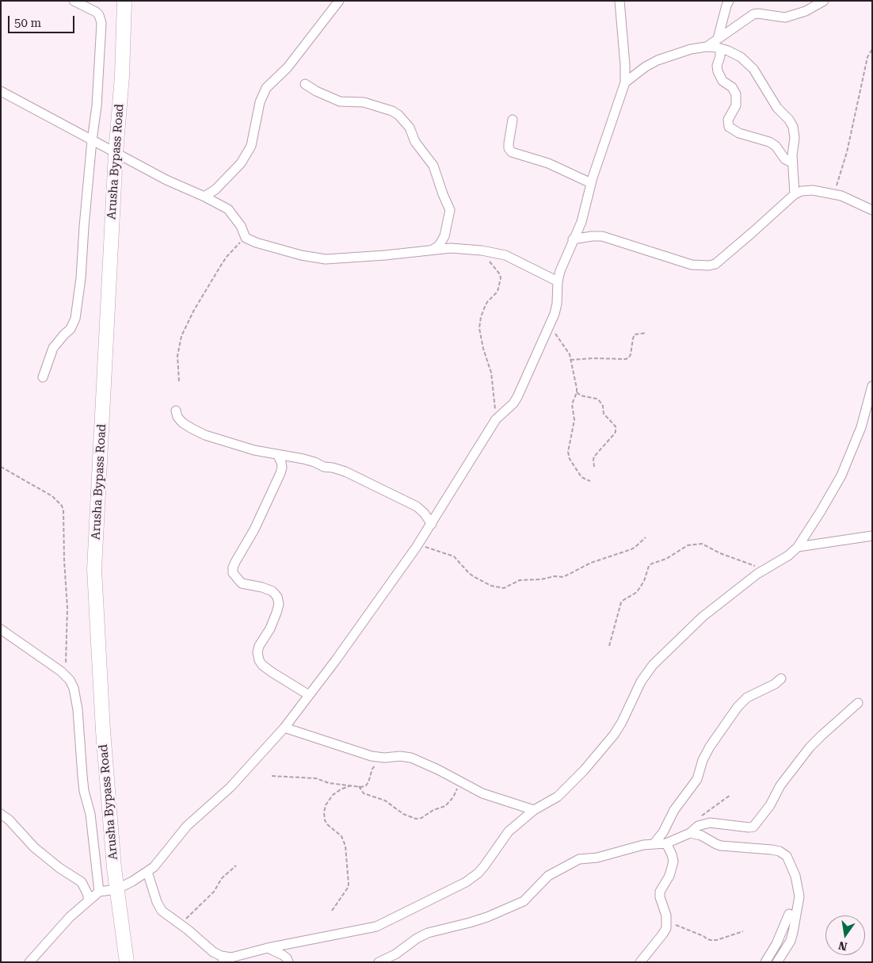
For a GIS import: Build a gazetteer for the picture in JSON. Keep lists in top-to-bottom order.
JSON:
{
  "streets": {
    "main road": ["Arusha Bypass Road"]
  },
  "scale_bar": "50 m",
  "north": "bottom"
}
